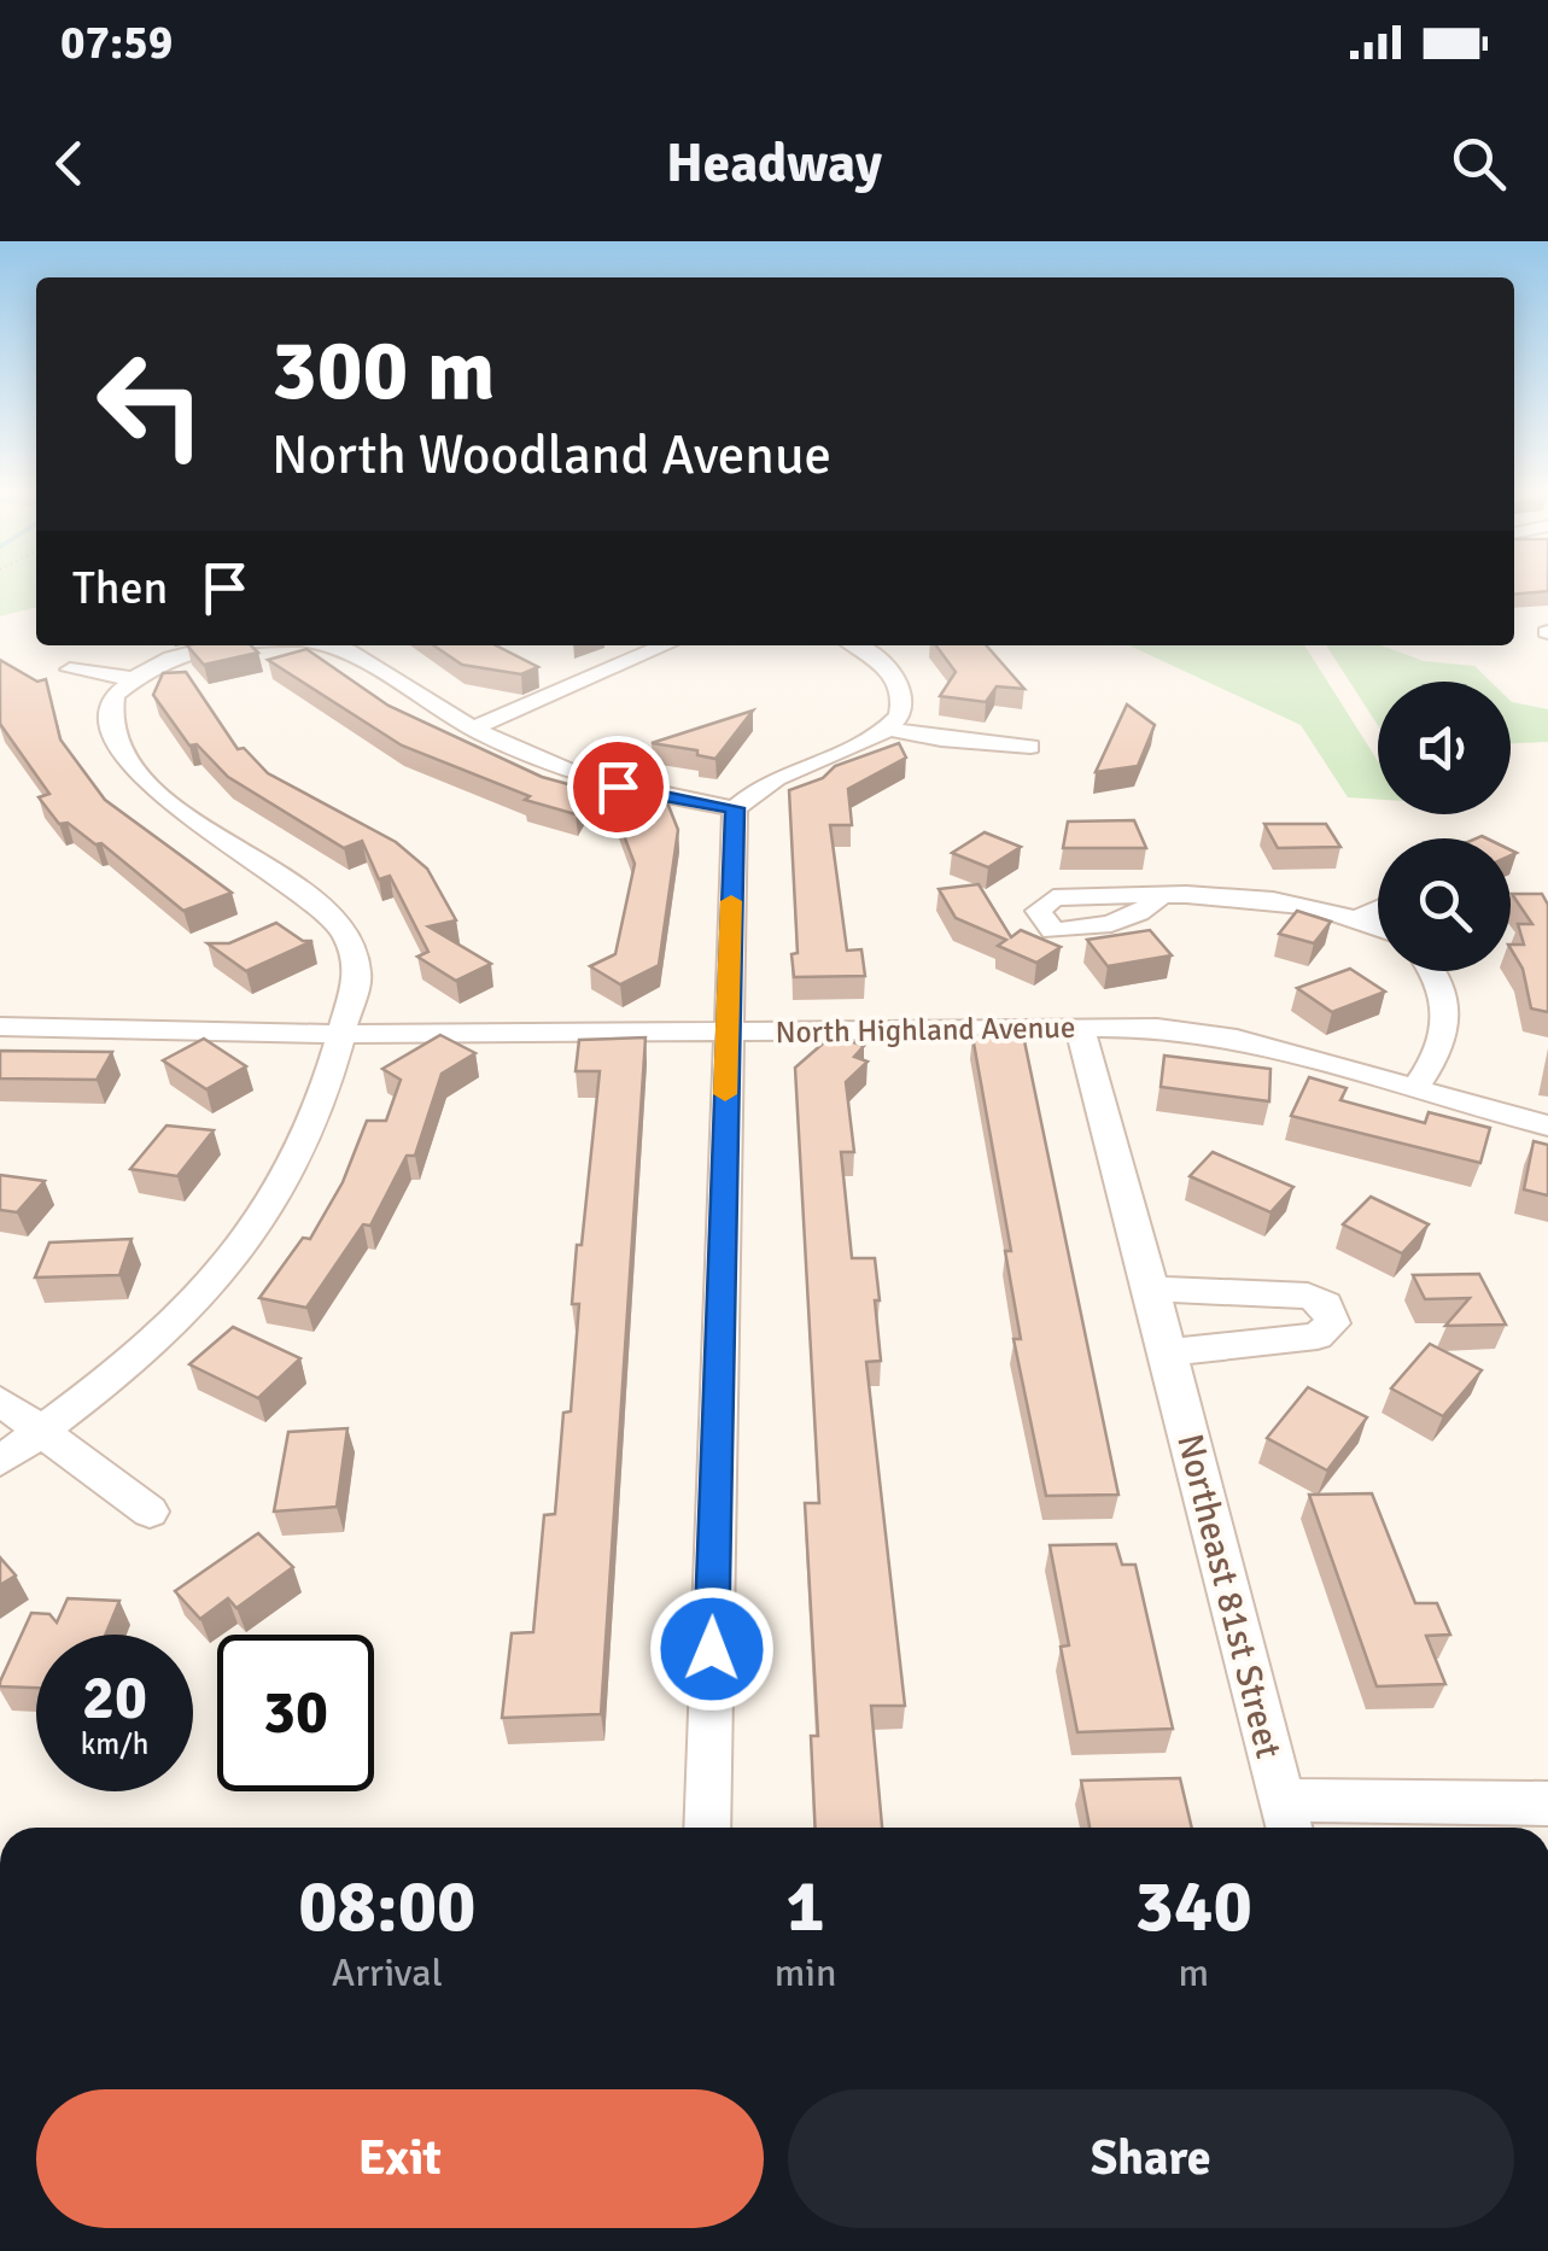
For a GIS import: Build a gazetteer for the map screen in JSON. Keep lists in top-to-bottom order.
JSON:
{
  "streets": {
    "street": ["North Highland Avenue", "Northeast 81st Street"]
  },
  "crossings": [
    ["North Highland Avenue", "Northeast 81st Street"]
  ],
  "page": {
    "status": "07:59",
    "header": "Headway",
    "turn": ["300 m", "North Woodland Avenue"],
    "then": "Then",
    "speed": "20 km/h",
    "limit": "30",
    "eta": [
      "08:00",
      "Arrival",
      "1",
      "min",
      "340",
      "m"
    ],
    "buttons": ["Exit", "Share"]
  }
}
